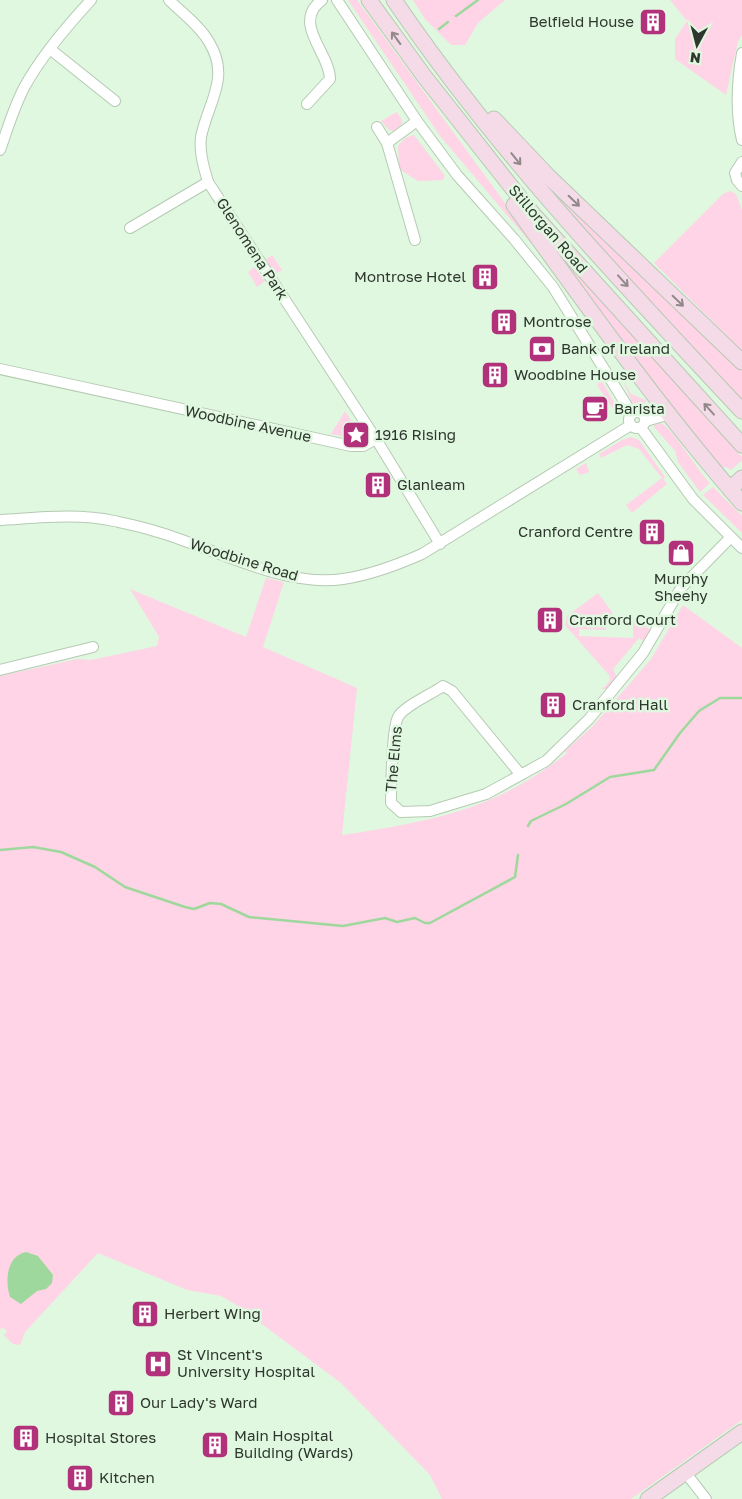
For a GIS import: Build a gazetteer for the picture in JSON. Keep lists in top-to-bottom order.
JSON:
{
  "streets": {
    "main road": ["Stillorgan Road"],
    "street": [
      "Glenomena Park",
      "Woodbine Avenue",
      "Woodbine Road",
      "The Elms"
    ]
  },
  "crossings": [
    ["Glenomena Park", "Woodbine Avenue"]
  ],
  "places": {
    "building": [
      "Belfield House",
      "Montrose Hotel",
      "Montrose",
      "Woodbine House",
      "Glanleam",
      "Cranford Centre",
      "Cranford Court",
      "Cranford Hall",
      "Herbert Wing",
      "Our Lady's Ward",
      "Hospital Stores",
      "Main Hospital Building (Wards)",
      "Kitchen"
    ],
    "bank": ["Bank of Ireland"],
    "cafe": ["Barista"],
    "place": ["1916 Rising"],
    "shop": ["Murphy Sheehy"],
    "hospital": ["St Vincent's University Hospital"]
  },
  "north": "bottom"
}
